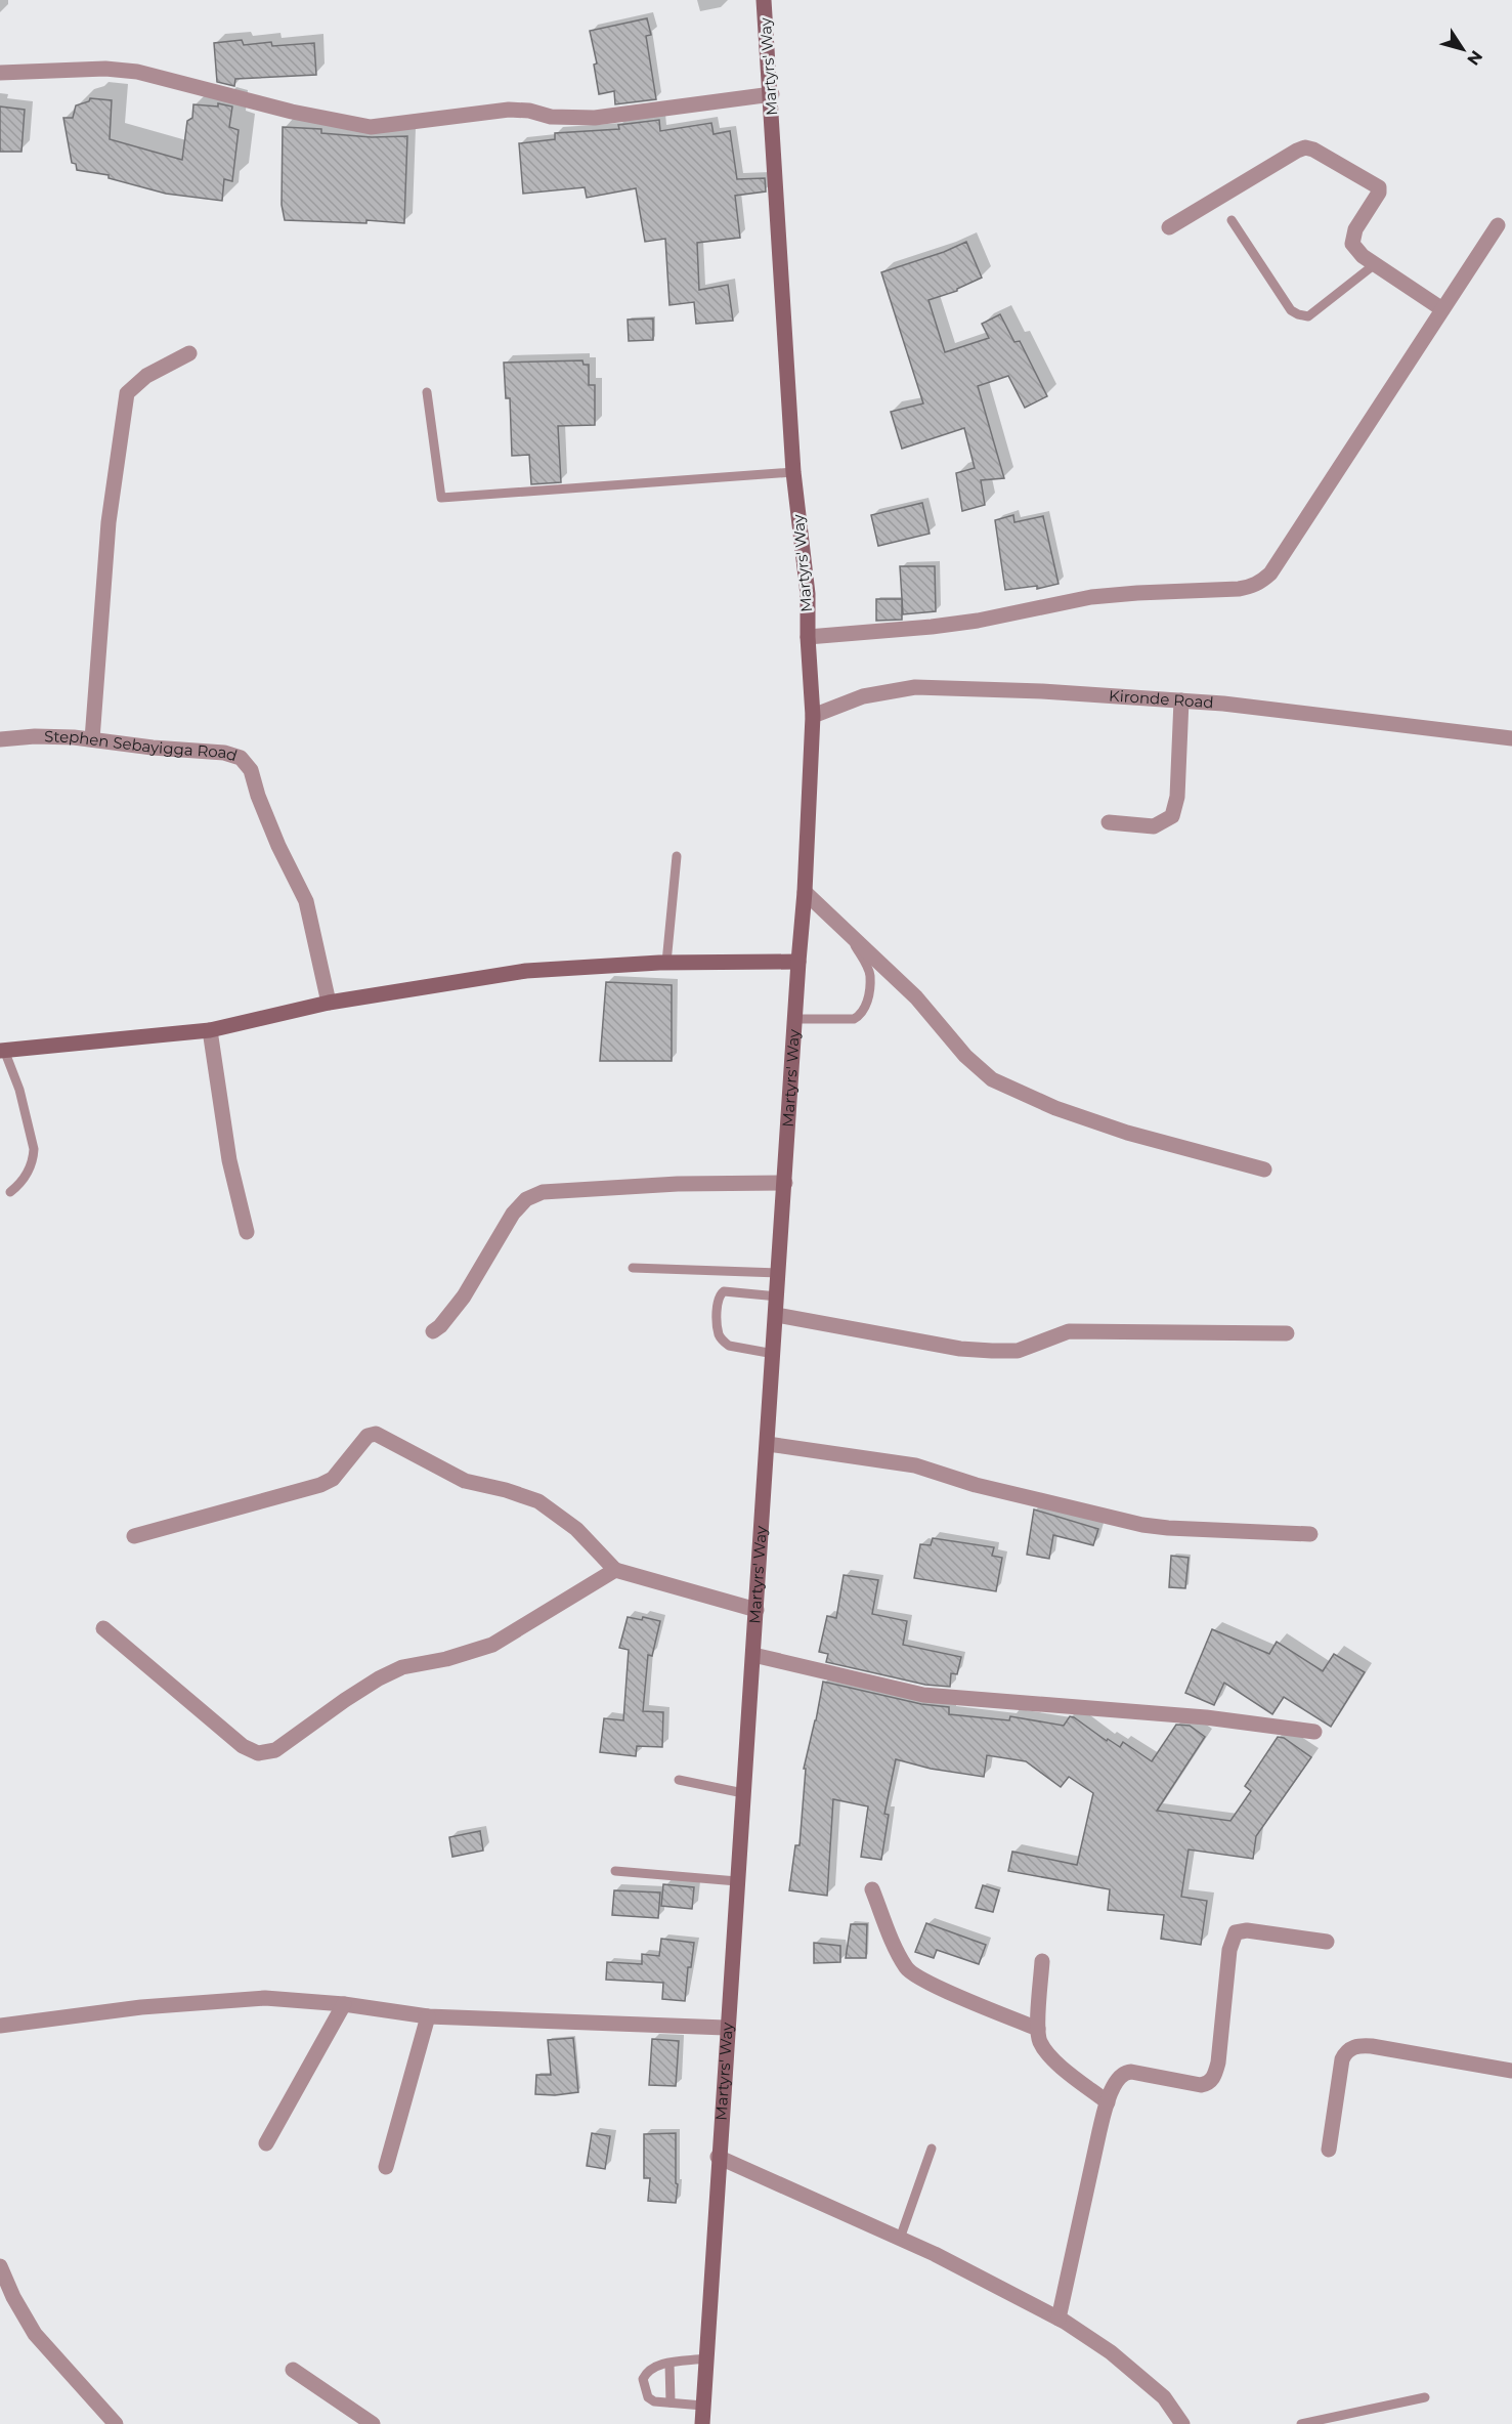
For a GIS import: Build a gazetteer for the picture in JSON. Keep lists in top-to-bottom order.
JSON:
{
  "streets": {
    "main road": ["Martyrs' Way"],
    "street": ["Kironde Road", "Stephen Sebayigga Road"]
  },
  "crossings": [
    ["Martyrs' Way", "Kironde Road"]
  ],
  "north": "bottom right"
}
